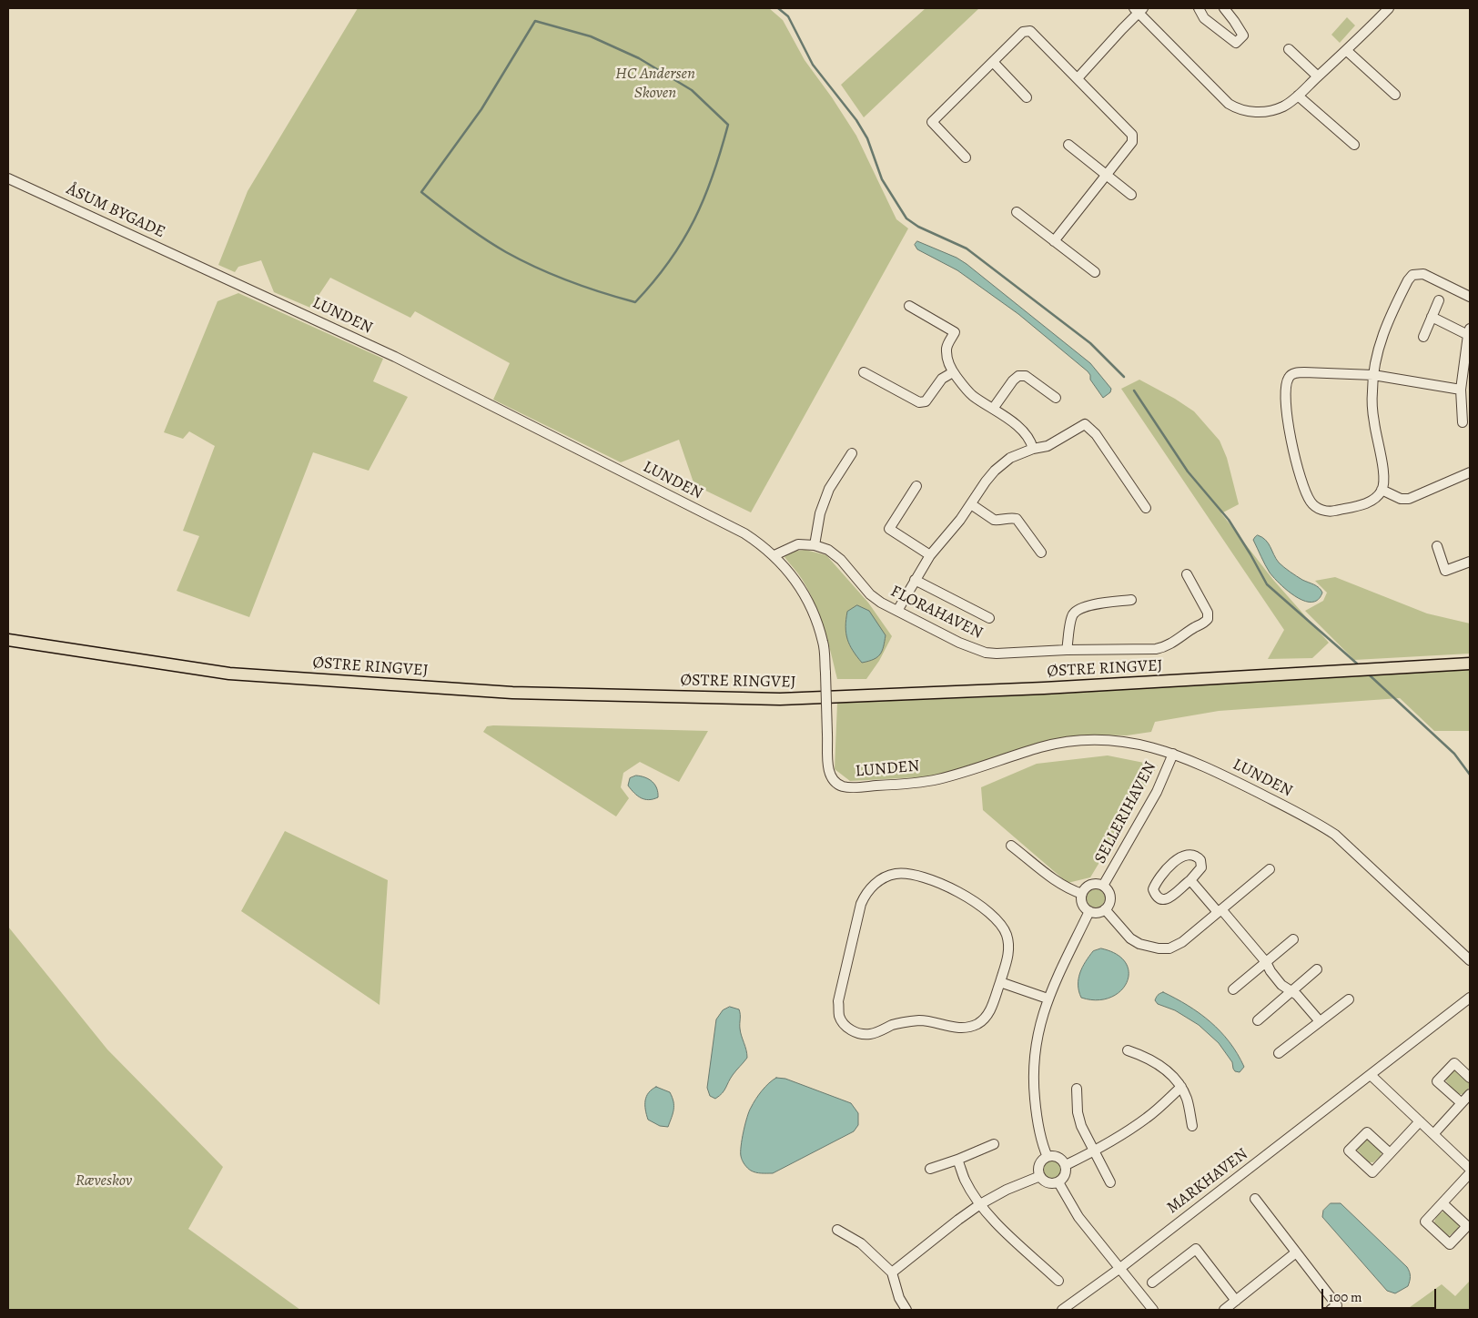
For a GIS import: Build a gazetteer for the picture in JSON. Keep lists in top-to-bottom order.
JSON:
{
  "streets": {
    "main road": ["ØSTRE RINGVEJ"],
    "street": [
      "ÅSUM BYGADE",
      "LUNDEN",
      "FLORAHAVEN",
      "SELLERIHAVEN",
      "MARKHAVEN"
    ]
  },
  "crossings": [
    ["ÅSUM BYGADE", "LUNDEN"],
    ["LUNDEN", "FLORAHAVEN"],
    ["LUNDEN", "SELLERIHAVEN"]
  ],
  "parks": ["HC Andersen Skoven", "Ræveskov"],
  "scale_bar": "100 m"
}
